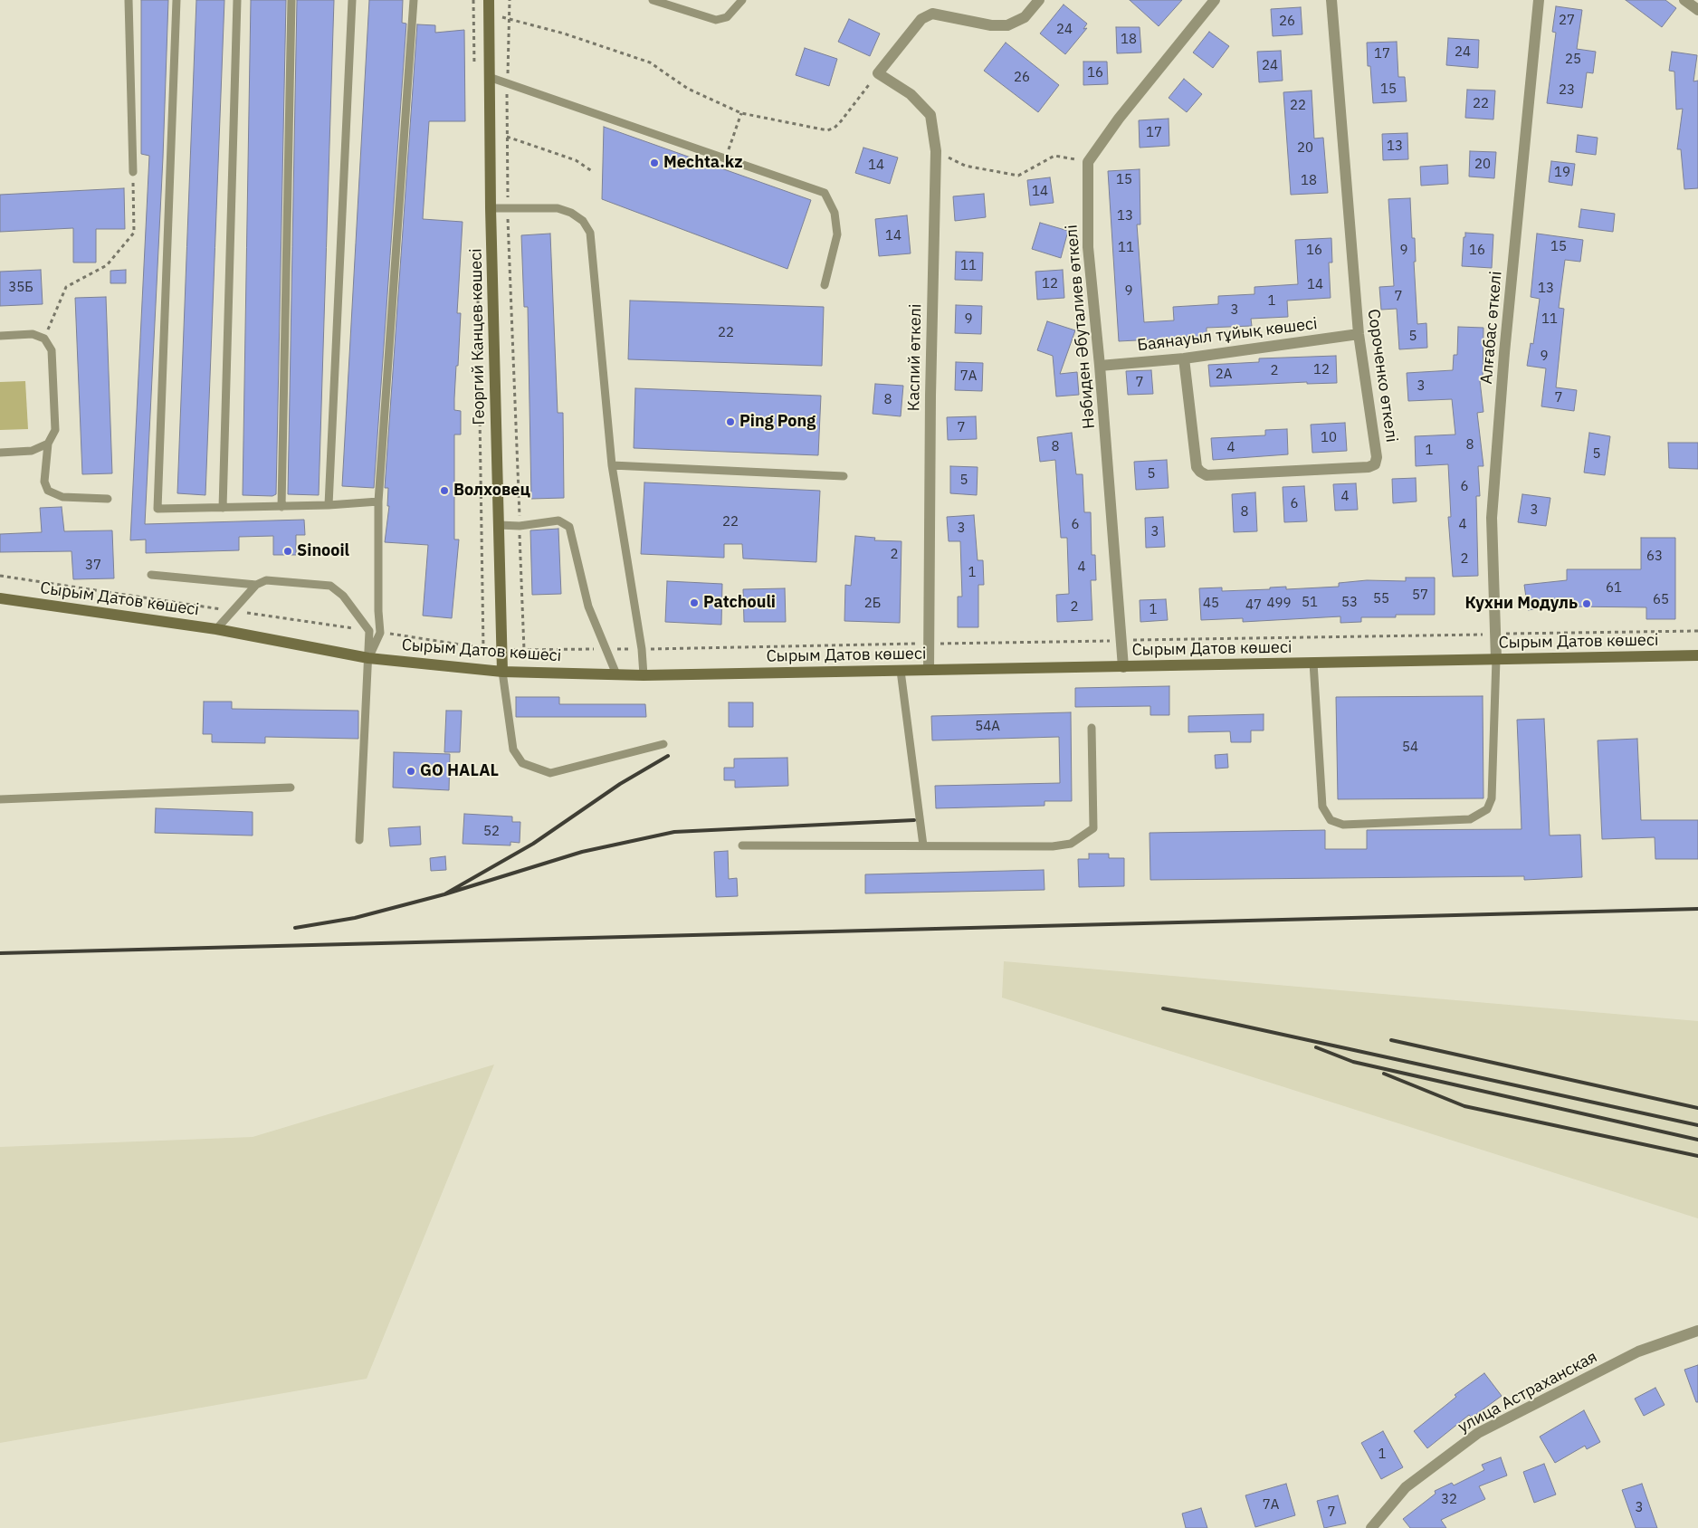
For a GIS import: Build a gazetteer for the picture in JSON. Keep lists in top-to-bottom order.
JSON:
{
  "streets": {
    "main road": ["Георгий Канцев көшесі", "Сырым Датов көшесі"],
    "street": [
      "Нәбиден Әбуталиев өткелі",
      "Алғабас өткелі",
      "Баянауыл тұйық көшесі",
      "Каспий өткелі",
      "Сороченко өткелі",
      "улица Астраханская"
    ]
  },
  "crossings": [
    ["Нәбиден Әбуталиев өткелі", "Баянауыл тұйық көшесі"],
    ["Нәбиден Әбуталиев өткелі", "Сырым Датов көшесі"],
    ["Алғабас өткелі", "Сырым Датов көшесі"],
    ["Баянауыл тұйық көшесі", "Сороченко өткелі"],
    ["Георгий Канцев көшесі", "Сырым Датов көшесі"],
    ["Каспий өткелі", "Сырым Датов көшесі"]
  ],
  "places": [
    "Mechta.kz",
    "Ping Pong",
    "Волховец",
    "Sinooil",
    "Patchouli",
    "Кухни Модуль",
    "GO HALAL"
  ],
  "house_numbers": [
    "27",
    "26",
    "24",
    "18",
    "24",
    "17",
    "25",
    "24",
    "16",
    "26",
    "15",
    "23",
    "22",
    "22",
    "17",
    "13",
    "20",
    "20",
    "14",
    "19",
    "15",
    "18",
    "14",
    "13",
    "14",
    "15",
    "11",
    "16",
    "9",
    "16",
    "11",
    "12",
    "14",
    "35Б",
    "13",
    "9",
    "7",
    "1",
    "3",
    "9",
    "11",
    "22",
    "5",
    "9",
    "12",
    "2",
    "2А",
    "7А",
    "7",
    "3",
    "7",
    "8",
    "7",
    "10",
    "8",
    "8",
    "4",
    "1",
    "5",
    "5",
    "5",
    "6",
    "4",
    "6",
    "3",
    "8",
    "22",
    "6",
    "4",
    "3",
    "3",
    "2",
    "63",
    "2",
    "37",
    "4",
    "1",
    "61",
    "57",
    "55",
    "65",
    "51",
    "53",
    "2Б",
    "45",
    "499",
    "47",
    "2",
    "1",
    "54А",
    "54",
    "52",
    "1",
    "32",
    "7А",
    "3",
    "7"
  ]
}
